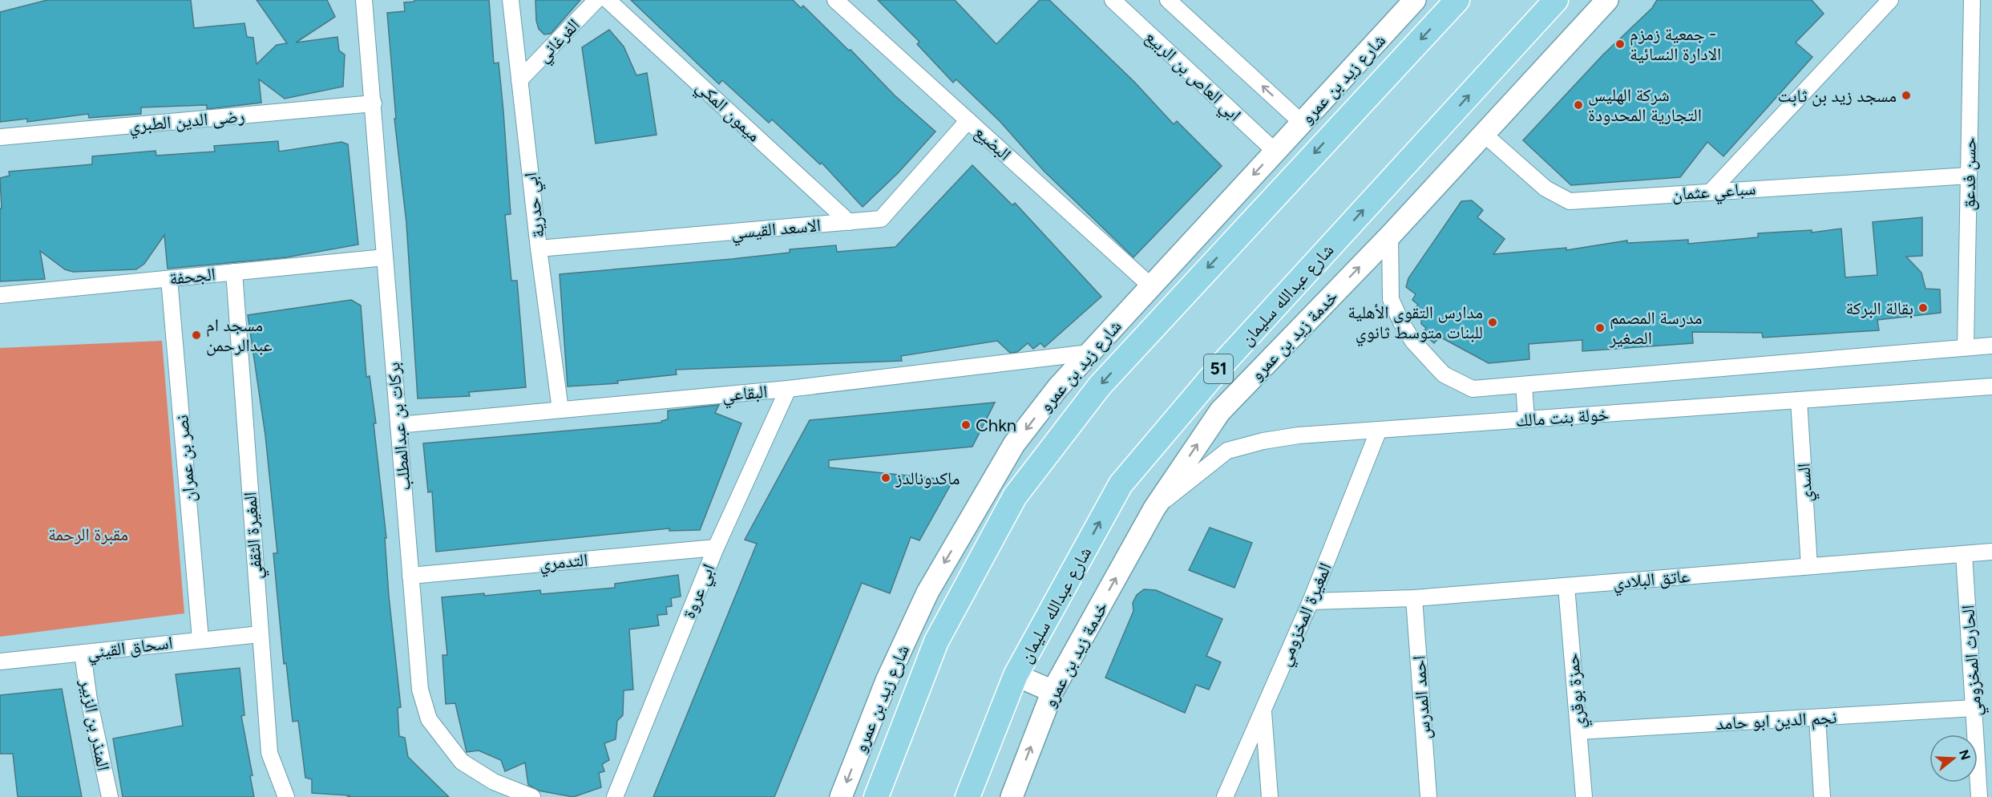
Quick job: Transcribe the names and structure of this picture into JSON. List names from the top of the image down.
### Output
{
  "streets": {
    "main road": [
      "شارع زيد بن عمرو",
      "شارع عبدالله سليمان",
      "خدمة زيد بن عمرو",
      "51"
    ],
    "street": [
      "الفرغاني",
      "ابي العاص بن الربيع",
      "ميمون المكي",
      "رضى الدين الطبري",
      "البضيع",
      "حسن فدعق",
      "سباعي عثمان",
      "ابي حدرية",
      "الاسعد القيسي",
      "الجحفة",
      "البقاعي",
      "خولة بنت مالك",
      "بركات بن عبدالمطلب",
      "نصر بن عمران",
      "السدي",
      "المغيرة الثقفي",
      "التدمري",
      "عاتق البلادي",
      "ابي عروة",
      "المغيرة المخزومي",
      "اسحاق القيني",
      "الحارث المخزومي",
      "حمزة بوقري",
      "احمد المدرس",
      "نجم الدين ابو حامد",
      "المنذر بن الزبير"
    ]
  },
  "crossings": [
    ["الفرغاني", "ابي حدرية"],
    ["ابي العاص بن الربيع", "شارع زيد بن عمرو"],
    ["شارع زيد بن عمرو", "البضيع"],
    ["شارع زيد بن عمرو", "البقاعي"],
    ["ميمون المكي", "الاسعد القيسي"],
    ["رضى الدين الطبري", "بركات بن عبدالمطلب"],
    ["البضيع", "الاسعد القيسي"],
    ["حسن فدعق", "سباعي عثمان"],
    ["حسن فدعق", "خولة بنت مالك"],
    ["سباعي عثمان", "خدمة زيد بن عمرو"],
    ["ابي حدرية", "الاسعد القيسي"],
    ["ابي حدرية", "البقاعي"],
    ["الجحفة", "بركات بن عبدالمطلب"],
    ["الجحفة", "نصر بن عمران"],
    ["الجحفة", "المغيرة الثقفي"],
    ["خدمة زيد بن عمرو", "خولة بنت مالك"],
    ["البقاعي", "بركات بن عبدالمطلب"],
    ["البقاعي", "ابي عروة"],
    ["خولة بنت مالك", "السدي"],
    ["خولة بنت مالك", "المغيرة المخزومي"],
    ["بركات بن عبدالمطلب", "التدمري"],
    ["نصر بن عمران", "اسحاق القيني"],
    ["السدي", "عاتق البلادي"],
    ["المغيرة الثقفي", "اسحاق القيني"],
    ["التدمري", "ابي عروة"],
    ["عاتق البلادي", "المغيرة المخزومي"],
    ["عاتق البلادي", "الحارث المخزومي"],
    ["عاتق البلادي", "حمزة بوقري"],
    ["عاتق البلادي", "احمد المدرس"],
    ["اسحاق القيني", "المنذر بن الزبير"],
    ["الحارث المخزومي", "نجم الدين ابو حامد"],
    ["حمزة بوقري", "نجم الدين ابو حامد"]
  ],
  "parks": ["مقبرة الرحمة"],
  "places": [
    "جمعية زمزم - الادارة النسائية",
    "مسجد زيد بن ثابت",
    "شركة الهليس التجارية المحدودة",
    "بقالة البركة",
    "مدارس التقوى الأهلية للبنات متوسط ثانوي",
    "مدرسة المصمم الصغير",
    "مسجد ام عبدالرحمن",
    "Chkn",
    "ماكدونالدز"
  ],
  "north": "right"
}
